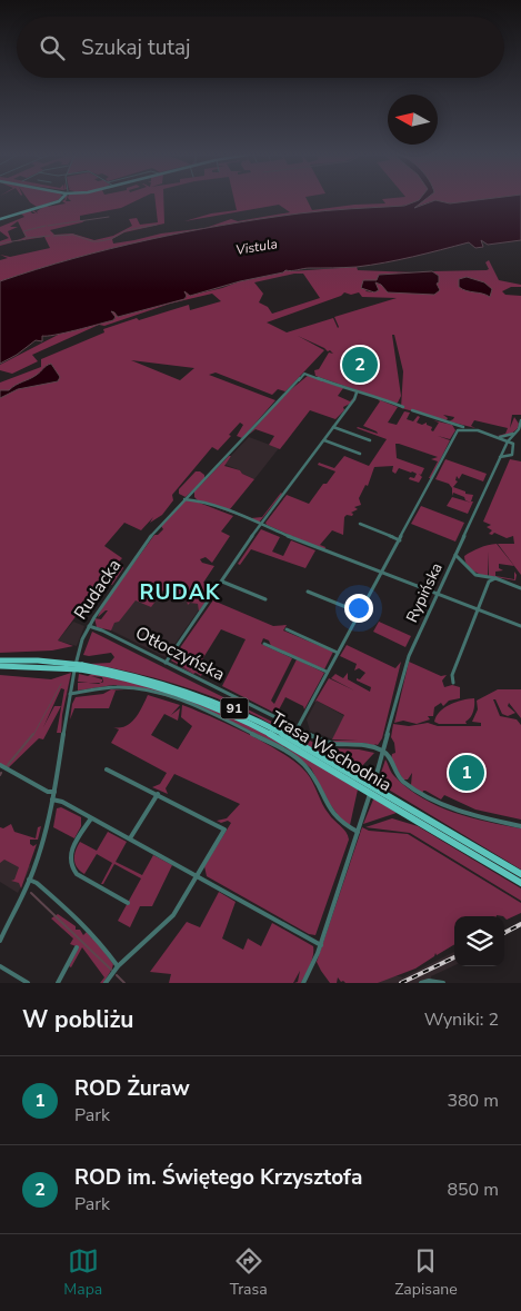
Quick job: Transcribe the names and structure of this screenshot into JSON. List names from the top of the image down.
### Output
{
  "streets": {
    "main road": ["91", "Trasa Wschodnia"],
    "street": ["Rudacka", "Rypińska", "Otłoczyńska"]
  },
  "crossings": [
    ["Rudacka", "Otłoczyńska"],
    ["Rypińska", "Otłoczyńska"],
    ["Rypińska", "Trasa Wschodnia"],
    ["91", "Trasa Wschodnia"]
  ],
  "districts": ["RUDAK"],
  "water": ["Vistula"],
  "north": "left",
  "page": {
    "search": "Szukaj tutaj",
    "pins": ["2", "1"],
    "heading": ["W pobliżu", "Wyniki: 2"],
    "list": [
      {
        "mark": "1",
        "name": "ROD Żuraw",
        "note": "Park",
        "value": "380 m"
      },
      {
        "mark": "2",
        "name": "ROD im. Świętego Krzysztofa",
        "note": "Park",
        "value": "850 m"
      }
    ],
    "nav": ["Mapa", "Trasa", "Zapisane"]
  }
}
